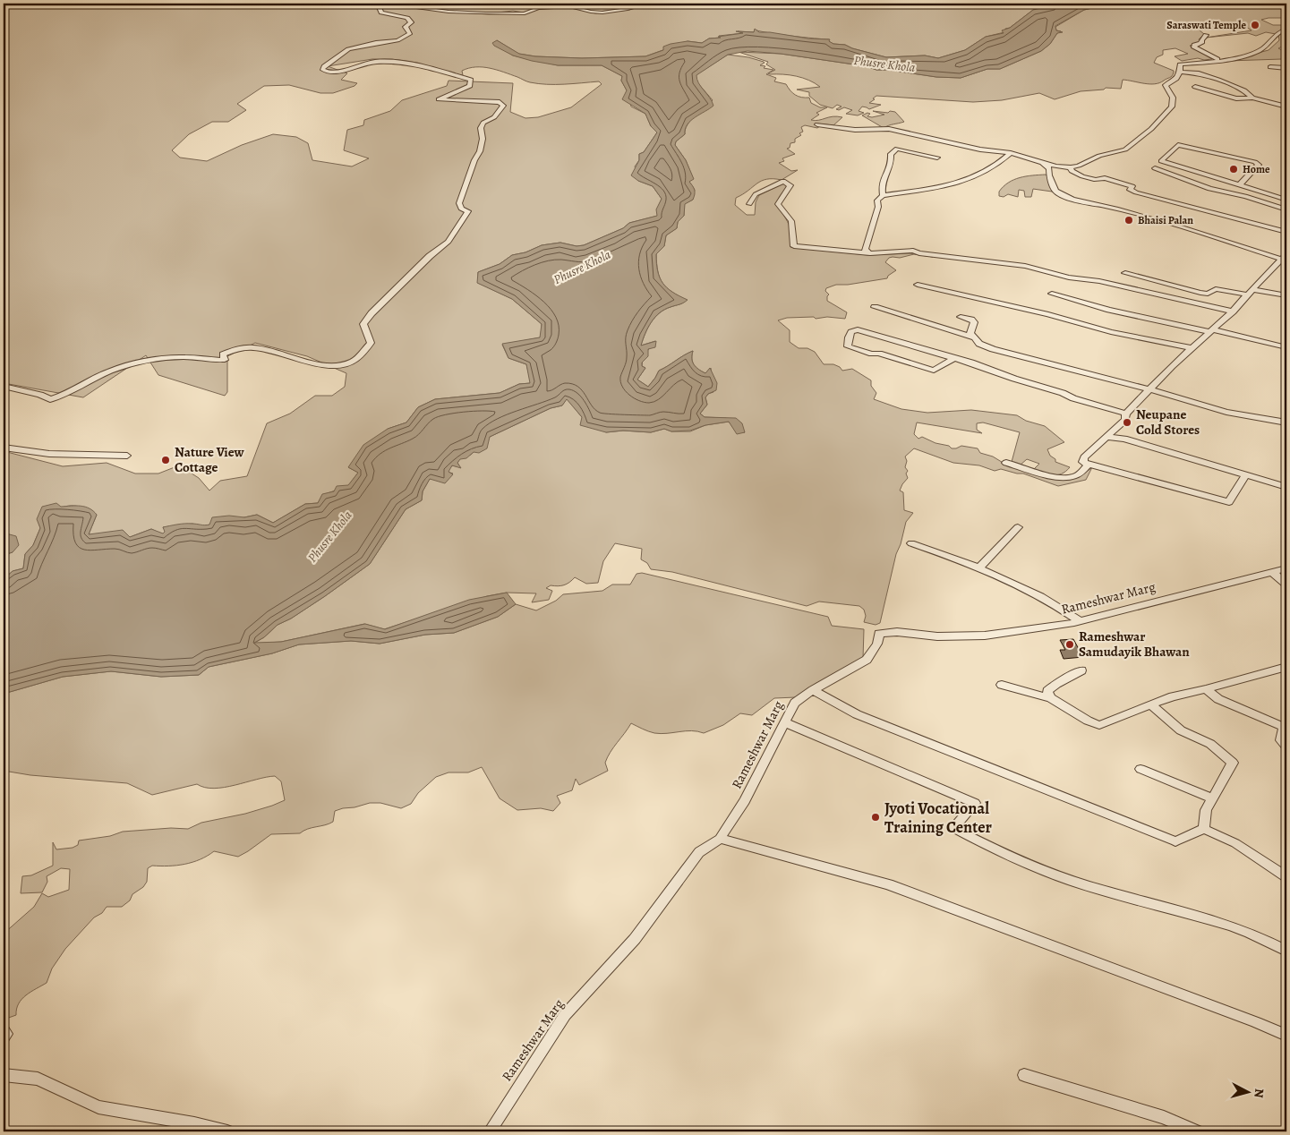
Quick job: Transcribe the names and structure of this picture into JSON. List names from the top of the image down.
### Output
{
  "streets": {
    "street": ["Rameshwar Marg"]
  },
  "water": ["Phusre Khola"],
  "places": [
    "Saraswati Temple",
    "Home",
    "Bhaisi Palan",
    "Neupane Cold Stores",
    "Nature View Cottage",
    "Rameshwar Samudayik Bhawan",
    "Jyoti Vocational Training Center"
  ],
  "north": "right"
}
